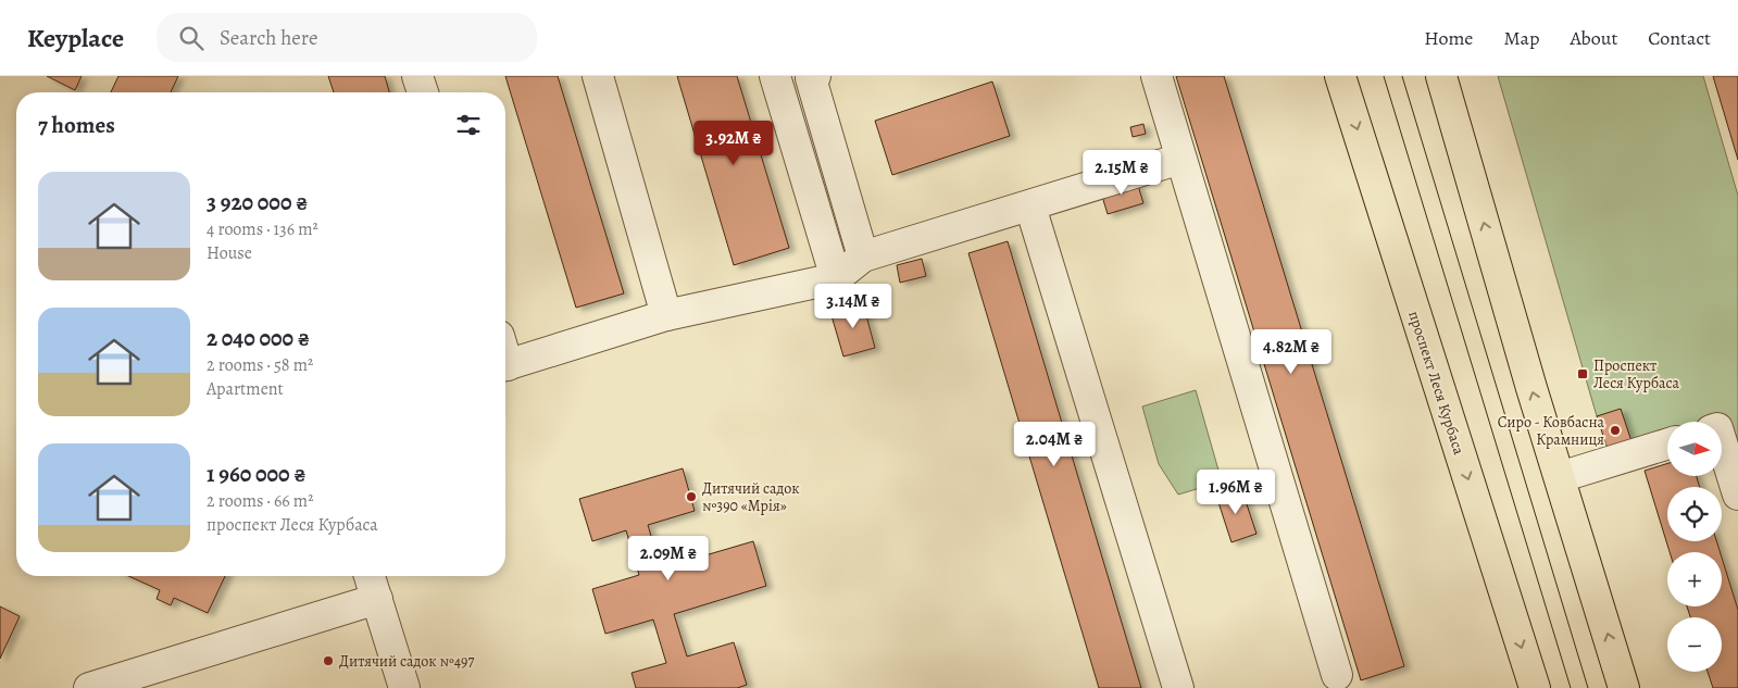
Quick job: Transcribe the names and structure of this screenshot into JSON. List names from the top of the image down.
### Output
{
  "streets": {
    "main road": ["проспект Леся Курбаса"]
  },
  "places": {
    "transit": ["Проспект Леся Курбаса"],
    "other": ["Сиро - Ковбасна Крамниця", "Дитячий садок №390 «Мрія»", "Дитячий садок №497"]
  },
  "north": "right",
  "page": {
    "header": "Keyplace",
    "search": "Search here",
    "nav": [
      "Home",
      "Map",
      "About",
      "Contact"
    ],
    "heading": "7 homes",
    "price": [
      "3.92M ₴",
      "2.15M ₴",
      "3.14M ₴",
      "4.82M ₴",
      "2.04M ₴",
      "1.96M ₴",
      "2.09M ₴"
    ],
    "list": [
      {
        "name": "3 920 000 ₴",
        "note": "4 rooms · 136 m² · House"
      },
      {
        "name": "2 040 000 ₴",
        "note": "2 rooms · 58 m² · Apartment"
      },
      {
        "name": "1 960 000 ₴",
        "note": "2 rooms · 66 m² · проспект Леся Курбаса"
      }
    ],
    "map_buttons": ["+", "−"]
  }
}
